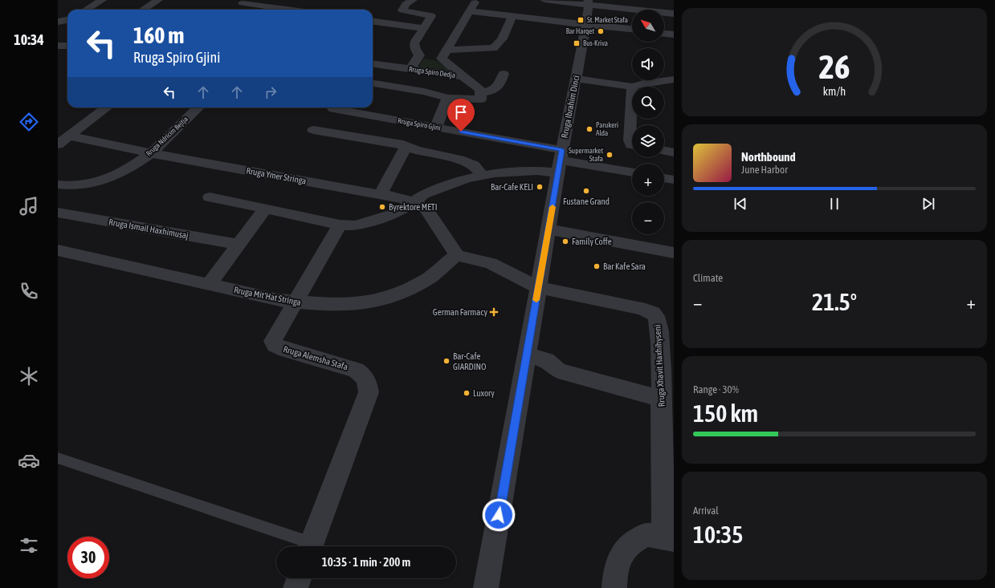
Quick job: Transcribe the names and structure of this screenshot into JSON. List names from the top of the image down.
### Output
{
  "streets": {
    "street": [
      "Rruga Spiro Dedja",
      "Rruga Ibrahim Dinci",
      "Rruga Spiro Gjini",
      "Rruga Ndricim Bejtja",
      "Rruga Ymer Stringa",
      "Rruga Ismail Haxhimusaj",
      "Rruga Mit'Hat Stringa",
      "Rruga Alemsha Stafa",
      "Rruga Xhavit Haxhihyseni"
    ]
  },
  "crossings": [
    ["Rruga Ibrahim Dinci", "Rruga Spiro Gjini"],
    ["Rruga Ibrahim Dinci", "Rruga Xhavit Haxhihyseni"],
    ["Rruga Ndricim Bejtja", "Rruga Ymer Stringa"],
    ["Rruga Ymer Stringa", "Rruga Mit'Hat Stringa"],
    ["Rruga Mit'Hat Stringa", "Rruga Alemsha Stafa"]
  ],
  "places": {
    "transit": ["St. Market Stafa", "Bus-Kriva"],
    "other": [
      "Bar Harqet",
      "Parukeri Alda",
      "Supermarket Stafa",
      "Bar-Cafe KELI",
      "Fustane Grand",
      "Byrektore METI",
      "Family Coffe",
      "Bar Kafe Sara",
      "Bar-Cafe GIARDINO",
      "Luxory"
    ],
    "health": ["German Farmacy"]
  },
  "north": "top left",
  "page": {
    "tabs": "10:34",
    "map_buttons": ["+", "−"],
    "turn": ["160 m", "Rruga Spiro Gjini"],
    "song": ["Northbound", "June Harbor"],
    "tile": [
      "Climate",
      ["Range · 30%", "150 km"],
      ["Arrival", "10:35"]
    ],
    "heat": ["−", "21.5°", "+"],
    "limit": "30",
    "trip": "10:35 · 1 min · 200 m",
    "gauge": ["26", "km/h"]
  }
}
